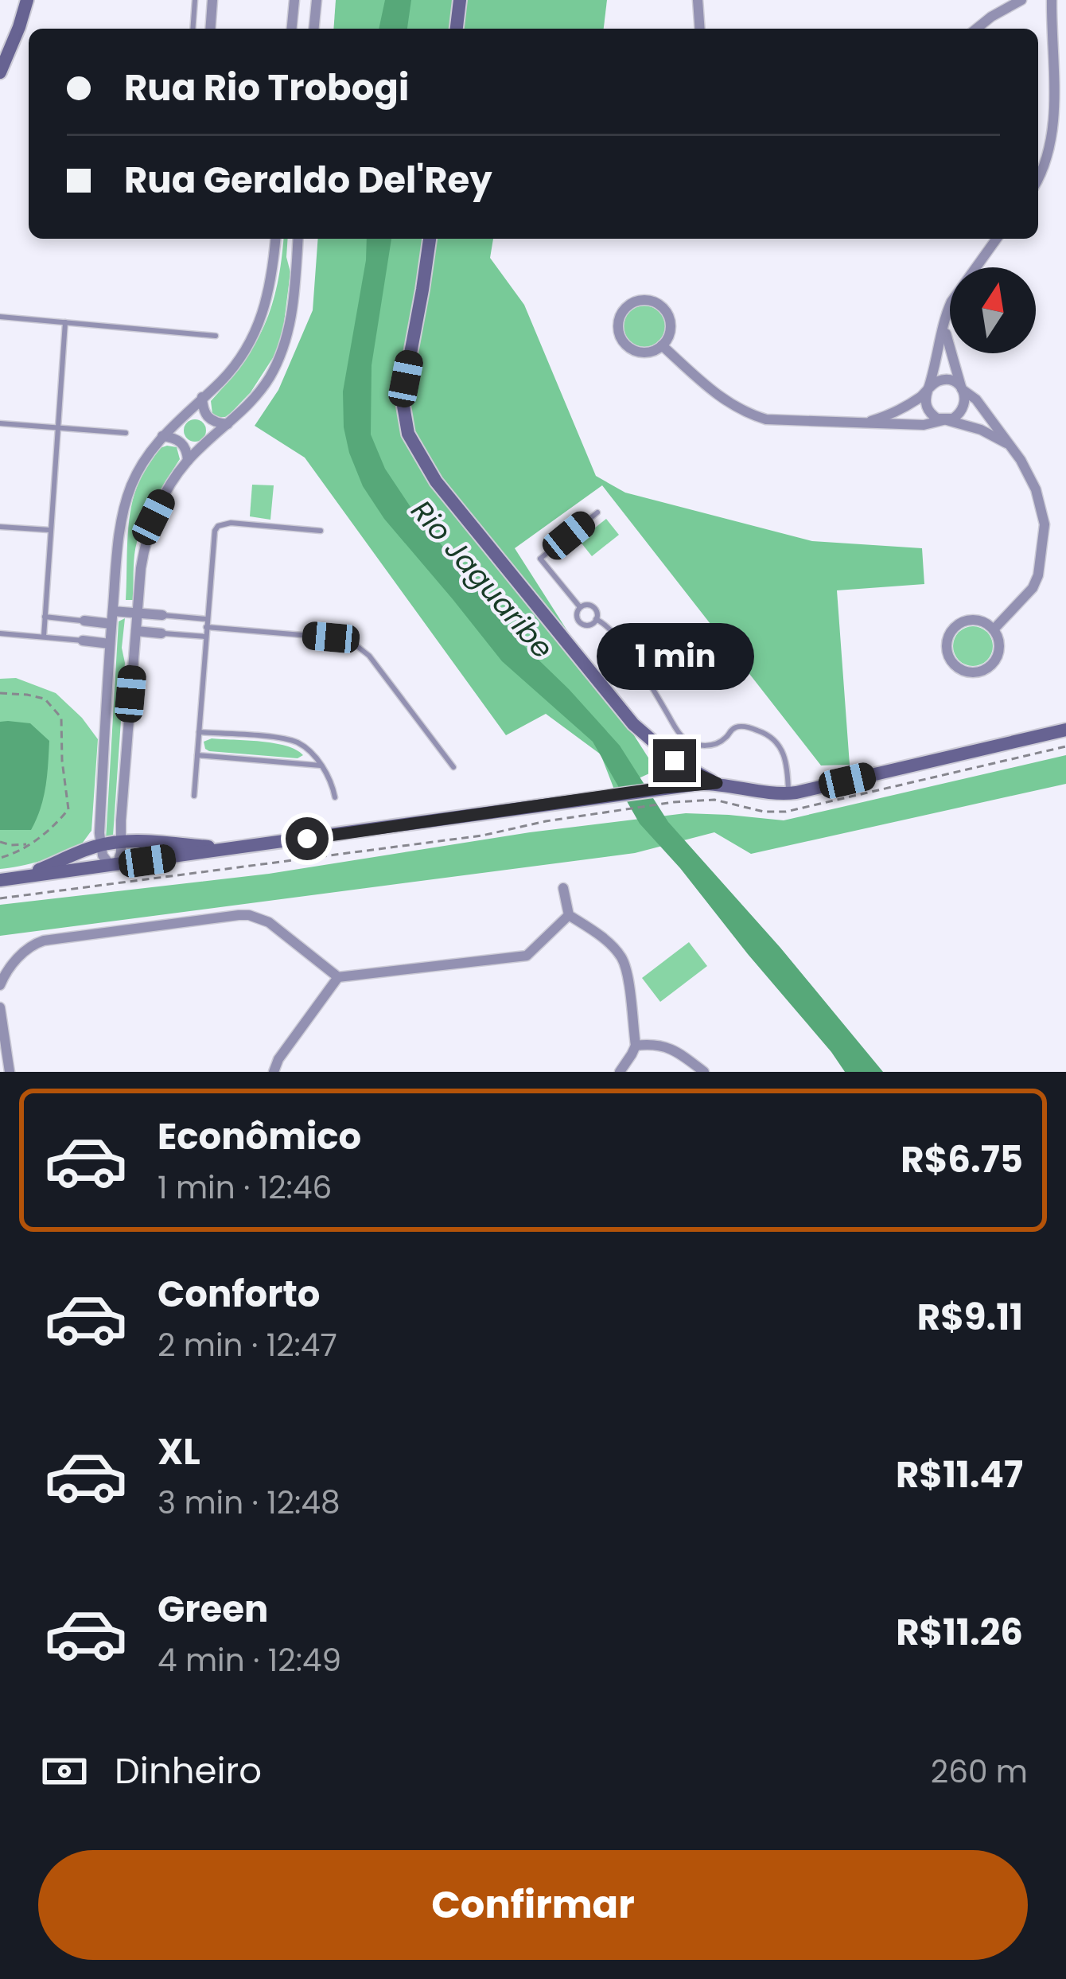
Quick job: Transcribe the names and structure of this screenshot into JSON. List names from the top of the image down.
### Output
{
  "water": ["Rio Jaguaribe"],
  "north": "top",
  "page": {
    "banner": ["Rua Rio Trobogi", "Rua Geraldo Del'Rey"],
    "bubble": "1 min",
    "list": [
      {
        "name": "Econômico",
        "note": "1 min · 12:46",
        "value": "R$6.75"
      },
      {
        "name": "Conforto",
        "note": "2 min · 12:47",
        "value": "R$9.11"
      },
      {
        "name": "XL",
        "note": "3 min · 12:48",
        "value": "R$11.47"
      },
      {
        "name": "Green",
        "note": "4 min · 12:49",
        "value": "R$11.26"
      }
    ],
    "pay": ["Dinheiro", "260 m"],
    "buttons": "Confirmar"
  }
}
